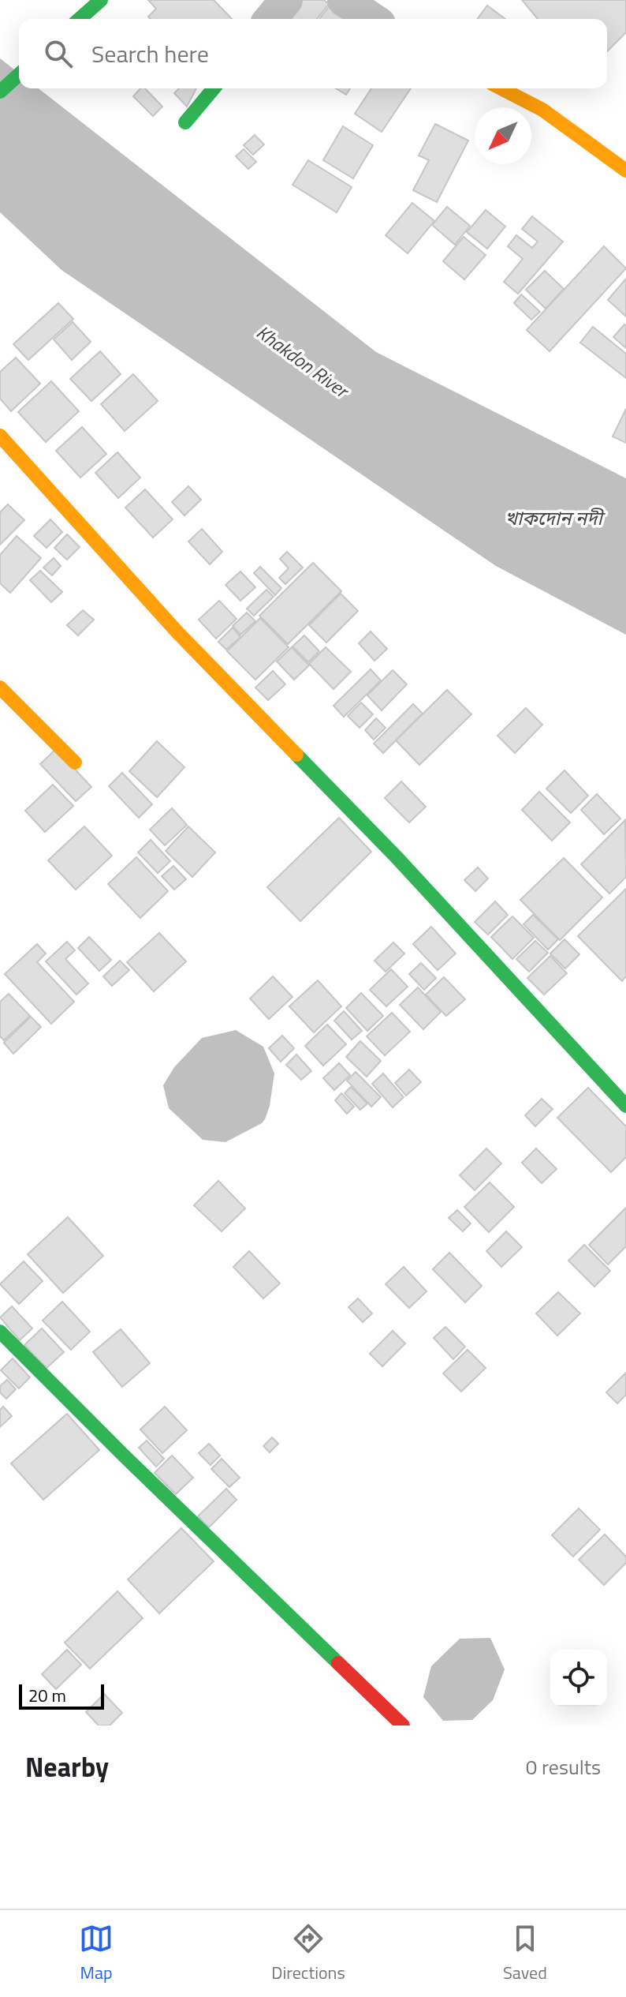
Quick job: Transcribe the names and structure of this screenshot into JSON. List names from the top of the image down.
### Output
{
  "water": ["Khakdon River", "খাকদোন নদী"],
  "scale_bar": "20 m",
  "north": "bottom left",
  "page": {
    "search": "Search here",
    "scale": "20 m",
    "heading": ["Nearby", "0 results"],
    "nav": ["Map", "Directions", "Saved"]
  }
}
